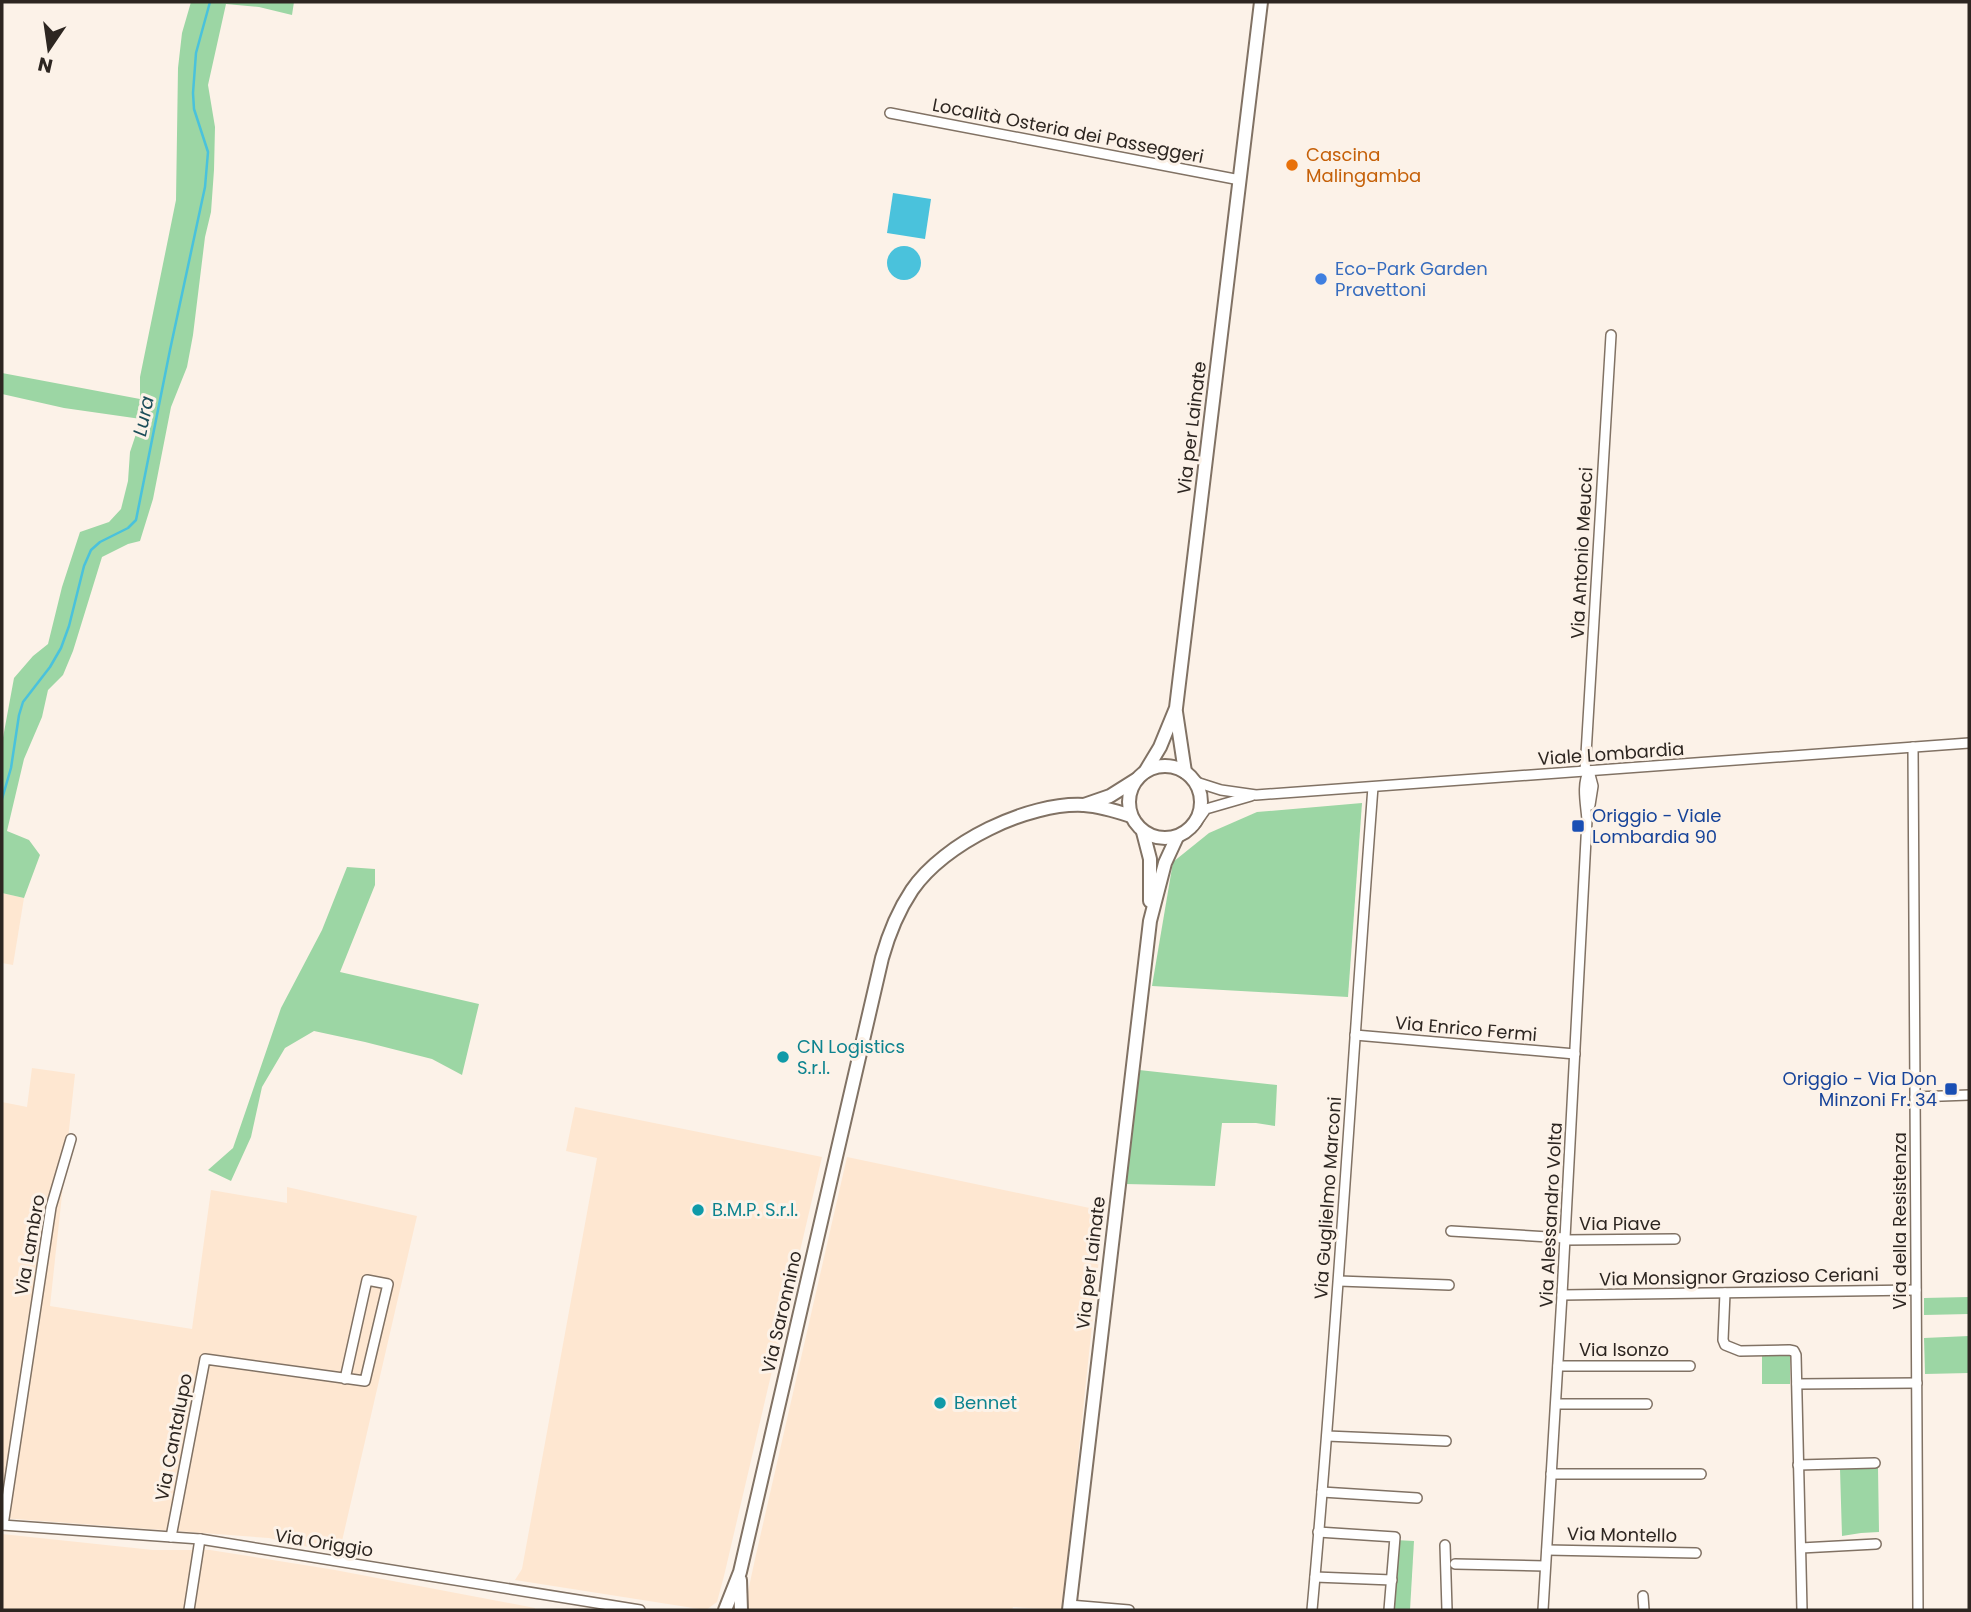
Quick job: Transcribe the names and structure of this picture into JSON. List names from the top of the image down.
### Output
{
  "streets": {
    "main road": ["Via per Lainate", "Via Saronnino"],
    "street": [
      "Località Osteria dei Passeggeri",
      "Via Antonio Meucci",
      "Viale Lombardia",
      "Via Enrico Fermi",
      "Via Guglielmo Marconi",
      "Via Alessandro Volta",
      "Via della Resistenza",
      "Via Piave",
      "Via Lambro",
      "Via Monsignor Grazioso Ceriani",
      "Via Isonzo",
      "Via Cantalupo",
      "Via Montello",
      "Via Origgio"
    ]
  },
  "crossings": [
    ["Località Osteria dei Passeggeri", "Via per Lainate"],
    ["Via per Lainate", "Viale Lombardia"],
    ["Via per Lainate", "Via Saronnino"],
    ["Via Antonio Meucci", "Viale Lombardia"],
    ["Via Antonio Meucci", "Via Alessandro Volta"],
    ["Viale Lombardia", "Via Guglielmo Marconi"],
    ["Viale Lombardia", "Via Alessandro Volta"],
    ["Viale Lombardia", "Via della Resistenza"],
    ["Viale Lombardia", "Via Saronnino"],
    ["Via Enrico Fermi", "Via Guglielmo Marconi"],
    ["Via Enrico Fermi", "Via Alessandro Volta"],
    ["Via Alessandro Volta", "Via Piave"],
    ["Via Alessandro Volta", "Via Monsignor Grazioso Ceriani"],
    ["Via Alessandro Volta", "Via Isonzo"],
    ["Via Alessandro Volta", "Via Montello"],
    ["Via della Resistenza", "Via Monsignor Grazioso Ceriani"],
    ["Via Lambro", "Via Origgio"],
    ["Via Cantalupo", "Via Origgio"]
  ],
  "water": ["Lura"],
  "places": {
    "other": [
      "Cascina Malingamba",
      "Eco-Park Garden Pravettoni",
      "CN Logistics S.r.l.",
      "B.M.P. S.r.l.",
      "Bennet"
    ],
    "transit": ["Origgio - Viale Lombardia 90", "Origgio - Via Don Minzoni Fr. 34"]
  },
  "north": "bottom"
}
